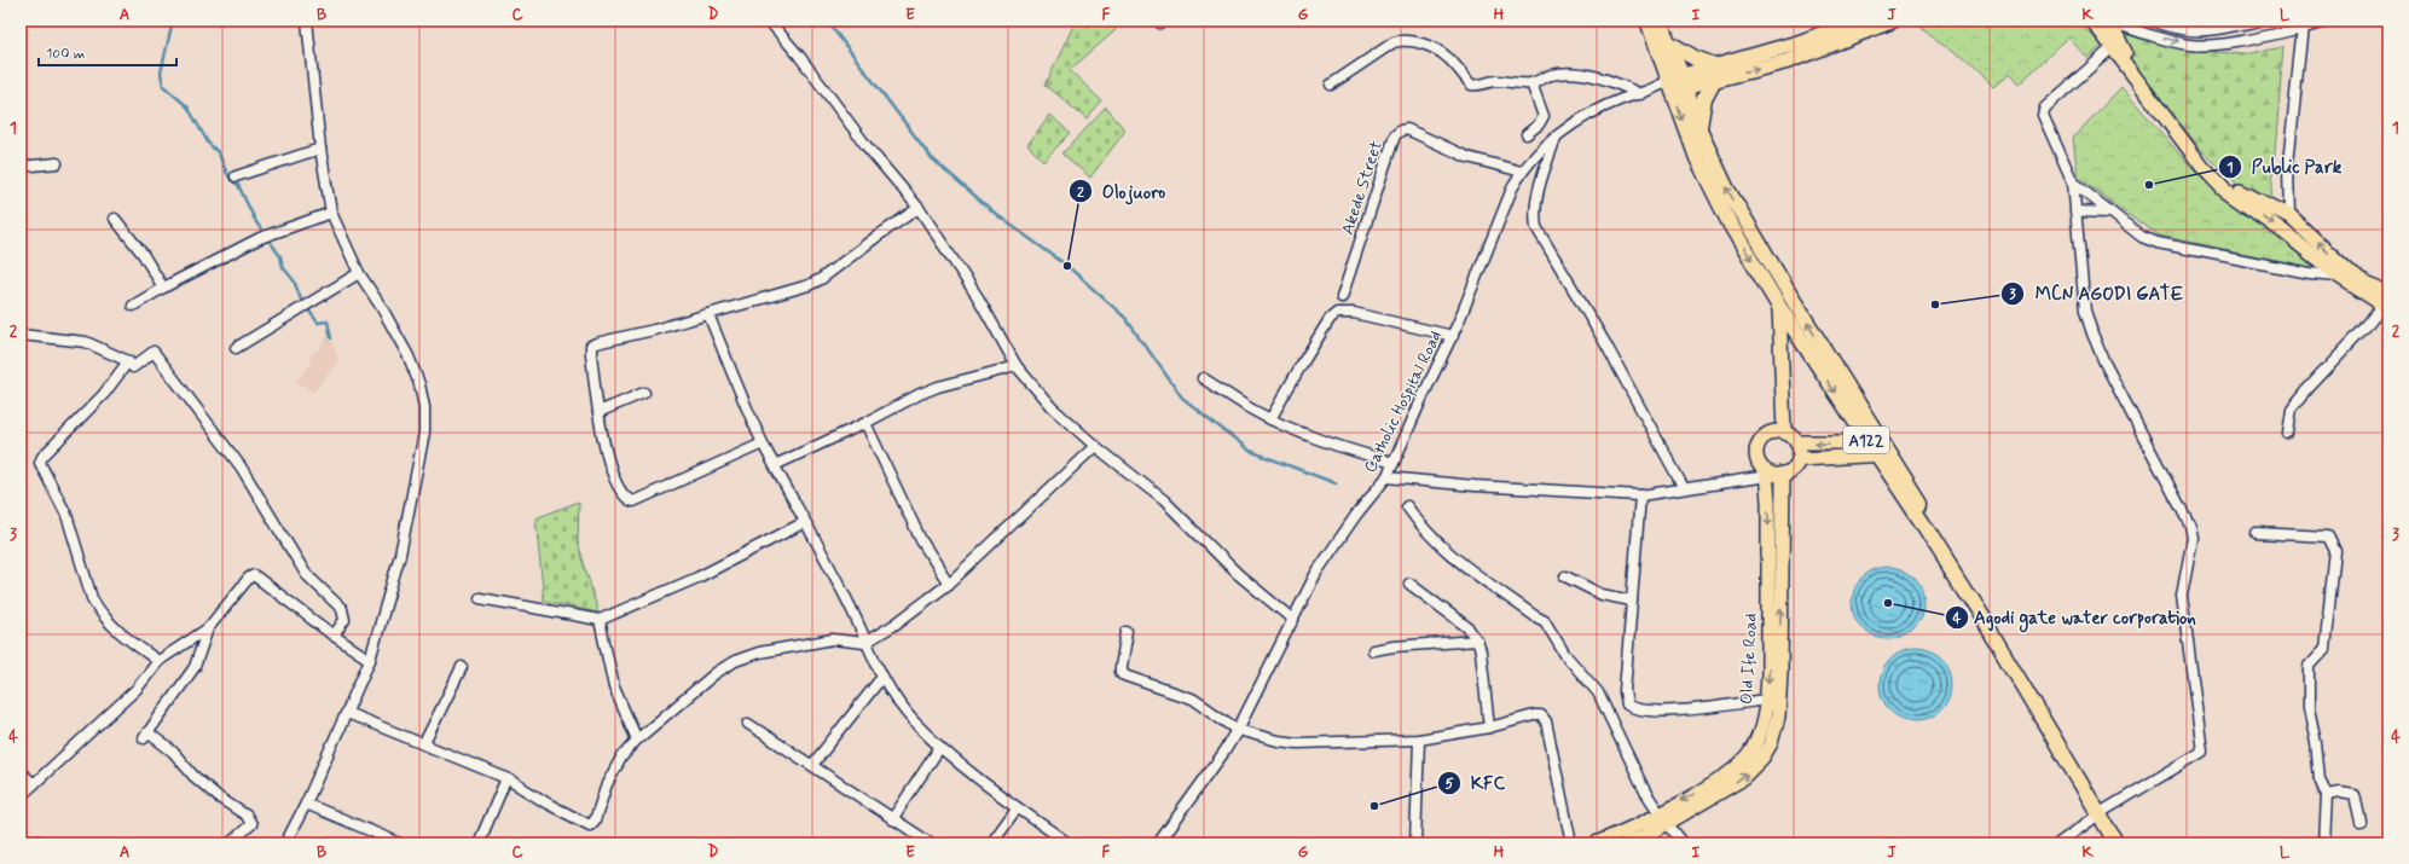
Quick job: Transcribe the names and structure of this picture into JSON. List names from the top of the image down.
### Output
{
  "streets": {
    "highway": ["A122"],
    "main road": ["Old Ife Road"],
    "street": ["Akede Street", "Catholic Hospital Road"]
  },
  "crossings": [
    ["Akede Street", "Catholic Hospital Road"],
    ["Catholic Hospital Road", "A122"]
  ],
  "places": [
    "Public Park",
    "Olojuoro",
    "MCN AGODI GATE",
    "Agodi gate water corporation",
    "KFC"
  ],
  "scale_bar": "100 m",
  "grid": {
    "columns": [
      "A",
      "B",
      "C",
      "D",
      "E",
      "F",
      "G",
      "H",
      "I",
      "J",
      "K",
      "L"
    ],
    "rows": [
      "1",
      "2",
      "3",
      "4"
    ]
  }
}
